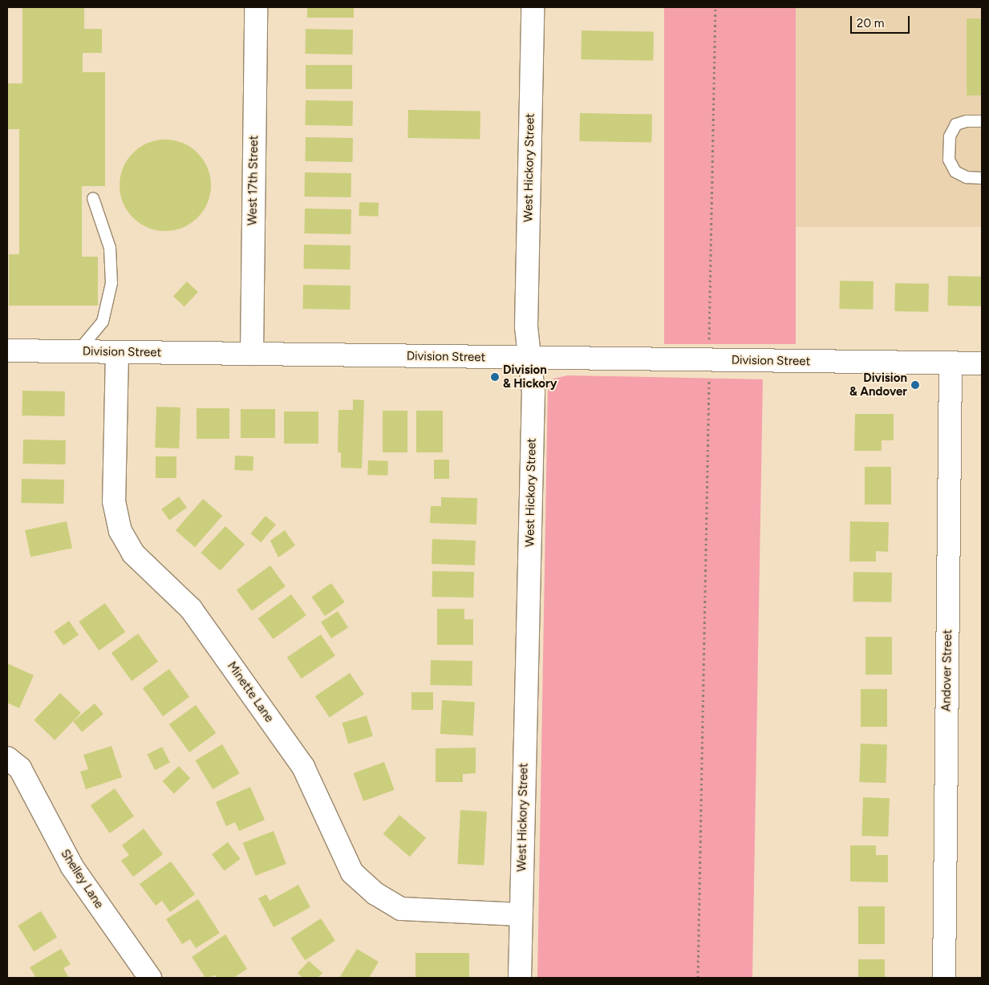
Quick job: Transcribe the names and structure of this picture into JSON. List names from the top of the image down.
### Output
{
  "streets": {
    "street": [
      "West Hickory Street",
      "West 17th Street",
      "Division Street",
      "Andover Street",
      "Minette Lane",
      "Shelley Lane"
    ]
  },
  "crossings": [
    ["West Hickory Street", "Division Street"],
    ["West Hickory Street", "Minette Lane"],
    ["West 17th Street", "Division Street"],
    ["Division Street", "Andover Street"],
    ["Division Street", "Minette Lane"]
  ],
  "places": ["Division & Hickory", "Division & Andover"],
  "scale_bar": "20 m"
}
